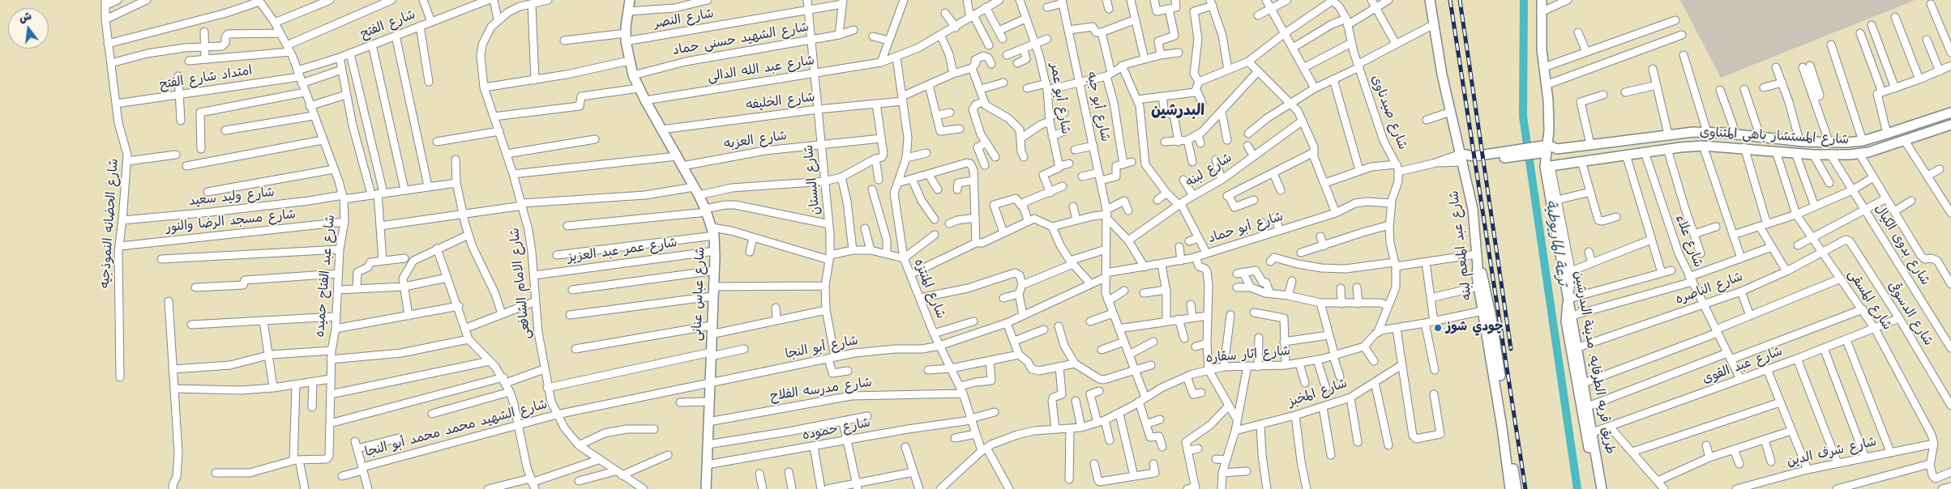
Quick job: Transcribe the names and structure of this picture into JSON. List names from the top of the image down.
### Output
{
  "streets": {
    "street": [
      "شارع النصر",
      "شارع الفتح",
      "شارع الشهيد حسنى حماد",
      "شارع عبد الله الدالى",
      "امتداد شارع الفتح",
      "شارع أبو عمر",
      "شارع الخليفه",
      "شارع أبو جبه",
      "شارع صيدناوى",
      "شارع المستشار باهى المتناوى",
      "شارع العزبه",
      "شارع لبنه",
      "شارع البستان",
      "شارع وليد سعيد",
      "شارع مسجد الرضا والنور",
      "شارع الحضانه النموذجيه",
      "شارع أبو حماد",
      "شارع علاء",
      "شارع عبد المنعم لبنه",
      "شارع بدوى الكيال",
      "شارع عمر عبد العزيز",
      "شارع عبد الفتاح حميده",
      "شارع الامام الشافعى",
      "شارع المنتزه",
      "شارع الناصره",
      "شارع عباس عنانى",
      "شارع المسقى",
      "شارع الدسوقى",
      "شارع أبو النجا",
      "شارع اثار سقاره",
      "طريق قريه الطرفايه, مدينة البدرشين",
      "شارع عبد القوى",
      "شارع مدرسه الفلاح",
      "شارع المخبز",
      "شارع الشهيد محمد محمد أبو النجا",
      "شارع حموده",
      "شارع شرف الدين"
    ]
  },
  "crossings": [
    ["شارع النصر", "شارع البستان"],
    ["شارع النصر", "شارع عباس عنانى"],
    ["شارع الفتح", "امتداد شارع الفتح"],
    ["شارع الفتح", "شارع عبد الفتاح حميده"],
    ["شارع الشهيد حسنى حماد", "شارع البستان"],
    ["شارع الشهيد حسنى حماد", "شارع عباس عنانى"],
    ["شارع عبد الله الدالى", "شارع البستان"],
    ["شارع عبد الله الدالى", "شارع المنتزه"],
    ["شارع عبد الله الدالى", "شارع عباس عنانى"],
    ["امتداد شارع الفتح", "شارع الحضانه النموذجيه"],
    ["امتداد شارع الفتح", "شارع عبد الفتاح حميده"],
    ["شارع الخليفه", "شارع البستان"],
    ["شارع الخليفه", "شارع المنتزه"],
    ["شارع الخليفه", "شارع عباس عنانى"],
    ["شارع أبو جبه", "شارع أبو حماد"],
    ["شارع أبو جبه", "شارع اثار سقاره"],
    ["شارع صيدناوى", "شارع أبو حماد"],
    ["شارع صيدناوى", "شارع اثار سقاره"],
    ["شارع المستشار باهى المتناوى", "شارع علاء"],
    ["شارع المستشار باهى المتناوى", "شارع بدوى الكيال"],
    ["شارع المستشار باهى المتناوى", "شارع المسقى"],
    ["شارع المستشار باهى المتناوى", "طريق قريه الطرفايه, مدينة البدرشين"],
    ["شارع العزبه", "شارع البستان"],
    ["شارع العزبه", "شارع عباس عنانى"],
    ["شارع البستان", "شارع أبو النجا"],
    ["شارع وليد سعيد", "شارع الحضانه النموذجيه"],
    ["شارع وليد سعيد", "شارع عبد الفتاح حميده"],
    ["شارع مسجد الرضا والنور", "شارع الحضانه النموذجيه"],
    ["شارع مسجد الرضا والنور", "شارع عبد الفتاح حميده"],
    ["شارع أبو حماد", "شارع أبو النجا"],
    ["شارع علاء", "شارع الناصره"],
    ["شارع علاء", "شارع عبد القوى"],
    ["شارع عمر عبد العزيز", "شارع الامام الشافعى"],
    ["شارع عمر عبد العزيز", "شارع عباس عنانى"],
    ["شارع الامام الشافعى", "شارع أبو النجا"],
    ["شارع الامام الشافعى", "شارع الشهيد محمد محمد أبو النجا"],
    ["شارع المنتزه", "شارع أبو النجا"],
    ["شارع المنتزه", "شارع اثار سقاره"],
    ["شارع المنتزه", "شارع مدرسه الفلاح"],
    ["شارع المنتزه", "شارع حموده"],
    ["شارع الناصره", "شارع المسقى"],
    ["شارع الناصره", "شارع الدسوقى"],
    ["شارع الناصره", "طريق قريه الطرفايه, مدينة البدرشين"],
    ["شارع عباس عنانى", "شارع أبو النجا"],
    ["شارع عباس عنانى", "شارع مدرسه الفلاح"],
    ["شارع عباس عنانى", "شارع حموده"],
    ["شارع المسقى", "شارع عبد القوى"],
    ["شارع المسقى", "شارع شرف الدين"],
    ["شارع الدسوقى", "شارع عبد القوى"],
    ["شارع أبو النجا", "شارع الشهيد محمد محمد أبو النجا"],
    ["طريق قريه الطرفايه, مدينة البدرشين", "شارع عبد القوى"]
  ],
  "districts": ["البدرشين"],
  "water": ["ترعة الماريوطية"],
  "places": ["چودي شوز"],
  "north": "top"
}
